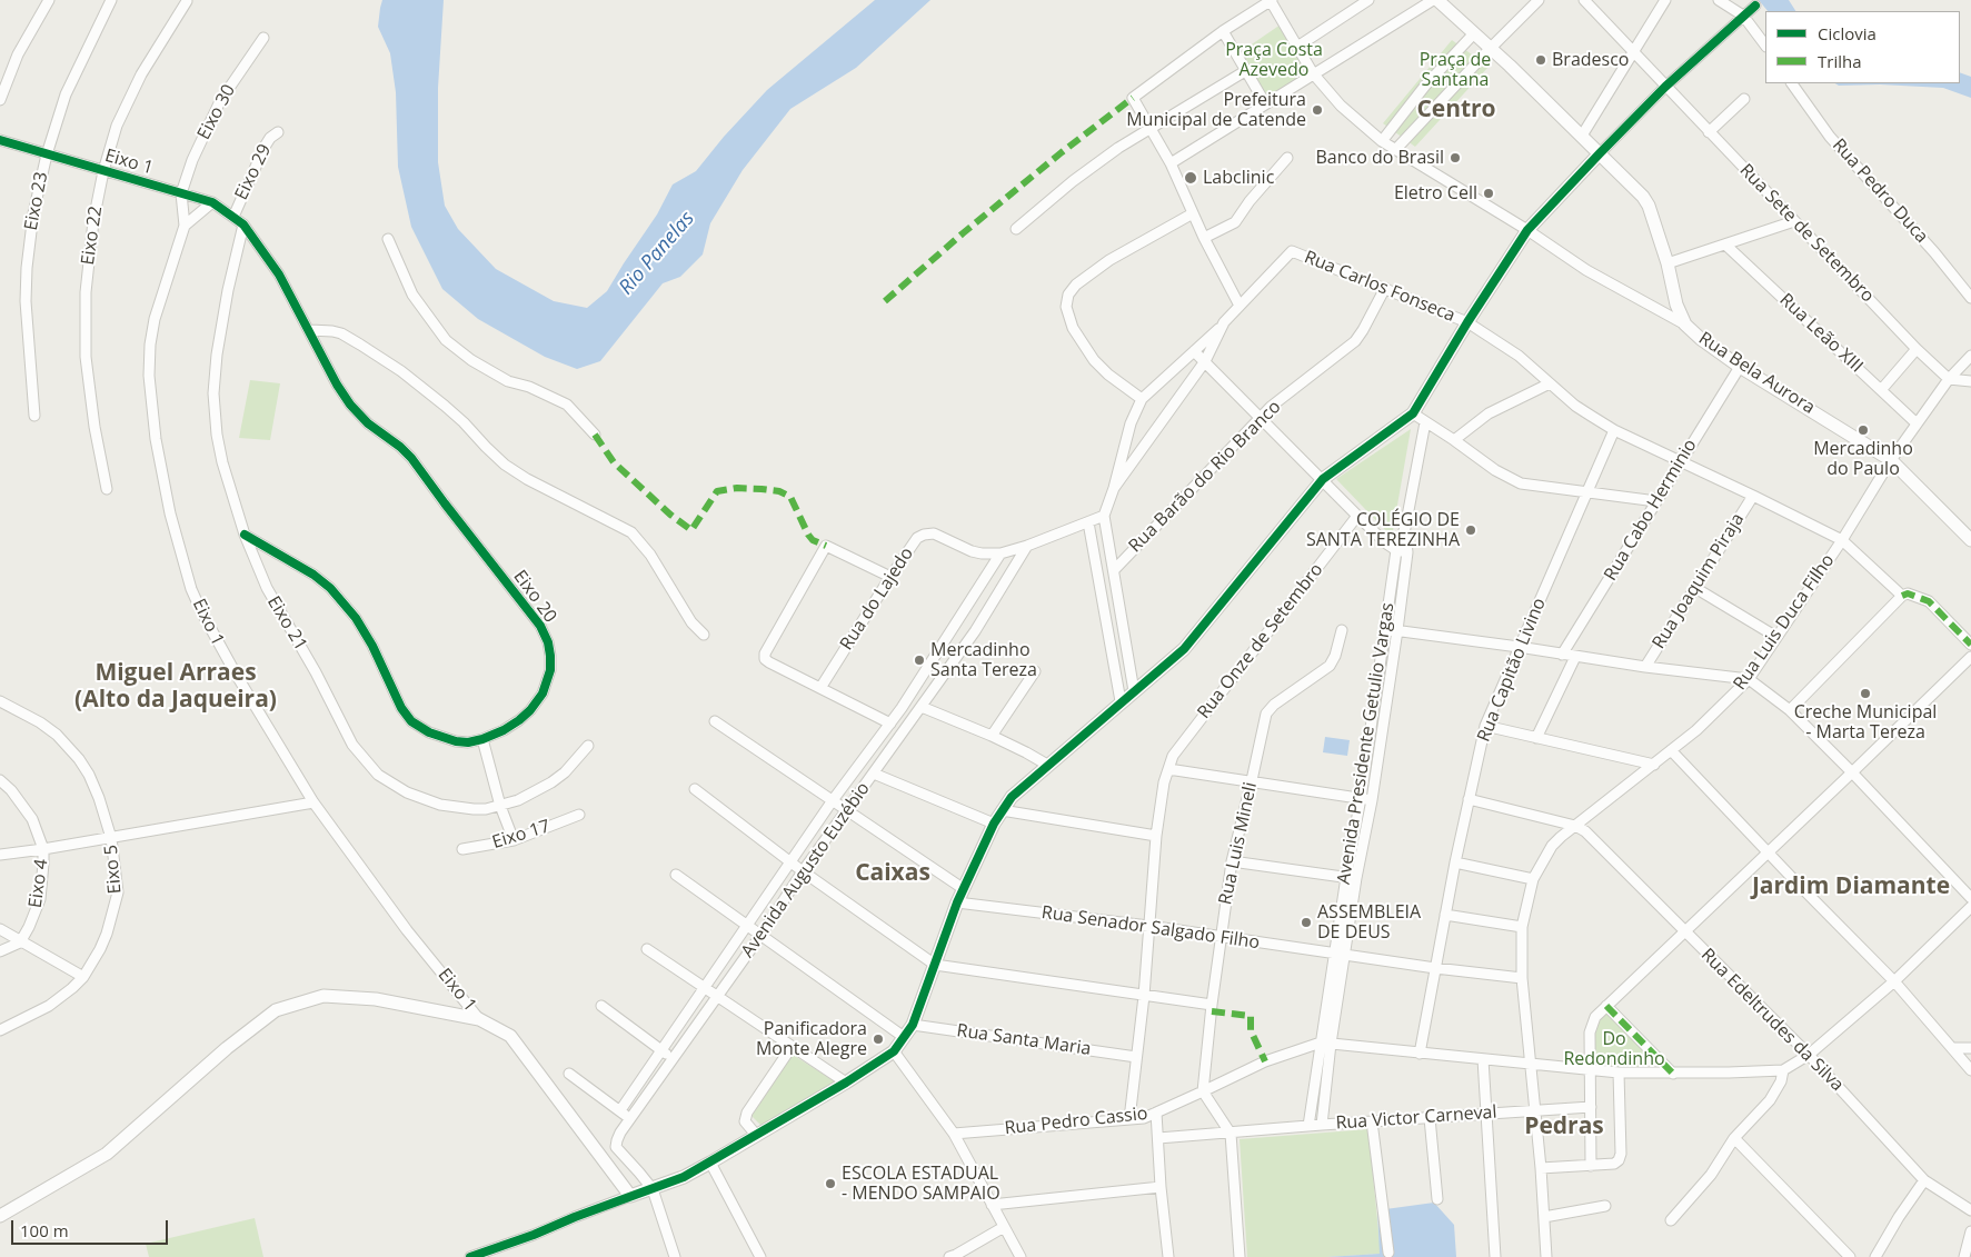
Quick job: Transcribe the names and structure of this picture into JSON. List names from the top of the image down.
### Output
{
  "streets": {
    "street": [
      "Eixo 30",
      "Eixo 1",
      "Eixo 29",
      "Rua Pedro Duca",
      "Eixo 23",
      "Rua Sete de Setembro",
      "Eixo 22",
      "Rua Carlos Fonseca",
      "Rua Leão XIII",
      "Rua Bela Aurora",
      "Rua Barão do Rio Branco",
      "Rua Cabo Herminio",
      "Rua Joaquim Piraja",
      "Eixo 20",
      "Rua do Lajedo",
      "Rua Luis Duca Filho",
      "Eixo 21",
      "Rua Onze de Setembro",
      "Rua Capitão Livino",
      "Avenida Presidente Getulio Vargas",
      "Eixo 17",
      "Rua Luis Mineli",
      "Eixo 5",
      "Avenida Augusto Euzébio",
      "Eixo 4",
      "Rua Senador Salgado Filho",
      "Rua Edeltrudes da Silva",
      "Rua Santa Maria",
      "Rua Victor Carneval",
      "Rua Pedro Cassio"
    ]
  },
  "crossings": [
    ["Eixo 30", "Eixo 1"],
    ["Eixo 1", "Eixo 29"],
    ["Eixo 1", "Eixo 23"],
    ["Eixo 1", "Eixo 22"],
    ["Eixo 1", "Eixo 20"],
    ["Eixo 1", "Eixo 21"],
    ["Rua Sete de Setembro", "Rua Luis Duca Filho"],
    ["Rua Carlos Fonseca", "Rua Barão do Rio Branco"],
    ["Rua Carlos Fonseca", "Rua Cabo Herminio"],
    ["Rua Carlos Fonseca", "Rua Joaquim Piraja"],
    ["Rua Carlos Fonseca", "Rua Luis Duca Filho"],
    ["Rua Carlos Fonseca", "Rua Capitão Livino"],
    ["Rua Leão XIII", "Rua Luis Duca Filho"],
    ["Rua Bela Aurora", "Rua Cabo Herminio"],
    ["Rua Bela Aurora", "Rua Luis Duca Filho"],
    ["Rua Barão do Rio Branco", "Rua do Lajedo"],
    ["Eixo 20", "Eixo 21"],
    ["Rua do Lajedo", "Avenida Augusto Euzébio"],
    ["Rua Luis Duca Filho", "Rua Senador Salgado Filho"],
    ["Rua Luis Duca Filho", "Rua Edeltrudes da Silva"],
    ["Rua Luis Duca Filho", "Rua Victor Carneval"],
    ["Rua Capitão Livino", "Rua Senador Salgado Filho"],
    ["Avenida Presidente Getulio Vargas", "Rua Senador Salgado Filho"],
    ["Avenida Presidente Getulio Vargas", "Rua Victor Carneval"],
    ["Avenida Presidente Getulio Vargas", "Rua Pedro Cassio"],
    ["Rua Luis Mineli", "Rua Senador Salgado Filho"],
    ["Rua Luis Mineli", "Rua Pedro Cassio"]
  ],
  "districts": [
    "Centro",
    "Miguel Arraes (Alto da Jaqueira)",
    "Caixas",
    "Jardim Diamante",
    "Pedras"
  ],
  "water": ["Rio Panelas"],
  "parks": ["Praça Costa Azevedo", "Praça de Santana", "Do Redondinho"],
  "places": [
    "Bradesco",
    "Prefeitura Municipal de Catende",
    "Banco do Brasil",
    "Labclinic",
    "Eletro Cell",
    "Mercadinho do Paulo",
    "COLÉGIO DE SANTA TEREZINHA",
    "Mercadinho Santa Tereza",
    "Creche Municipal - Marta Tereza",
    "ASSEMBLEIA DE DEUS",
    "Panificadora Monte Alegre",
    "ESCOLA ESTADUAL - MENDO SAMPAIO"
  ],
  "legend": ["Ciclovia", "Trilha"],
  "scale_bar": "100 m"
}
